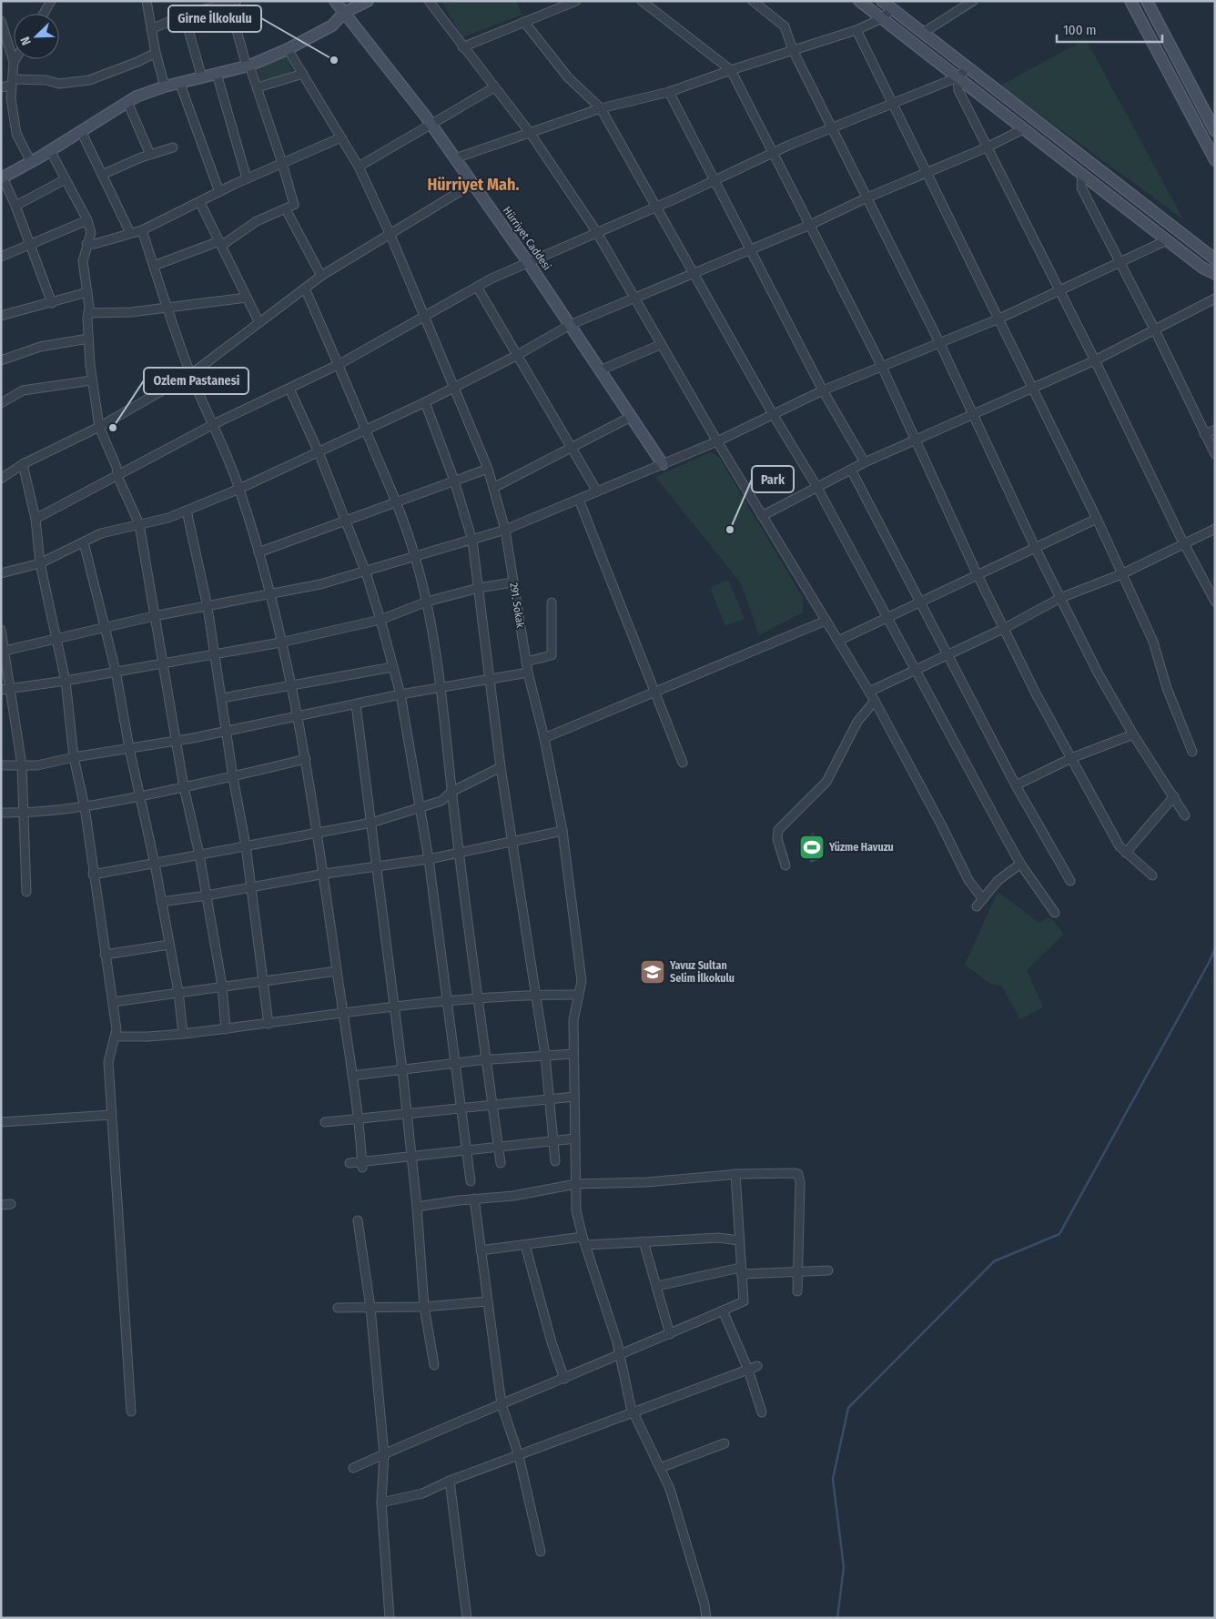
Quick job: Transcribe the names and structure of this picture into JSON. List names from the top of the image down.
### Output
{
  "streets": {
    "street": ["Hürriyet Caddesi", "291. Sokak"]
  },
  "districts": ["Hürriyet Mah."],
  "places": {
    "other": ["Girne İlkokulu", "Ozlem Pastanesi", "Park"],
    "sports": ["Yüzme Havuzu"],
    "school or university": ["Yavuz Sultan Selim İlkokulu"]
  },
  "scale_bar": "100 m",
  "north": "bottom left"
}
